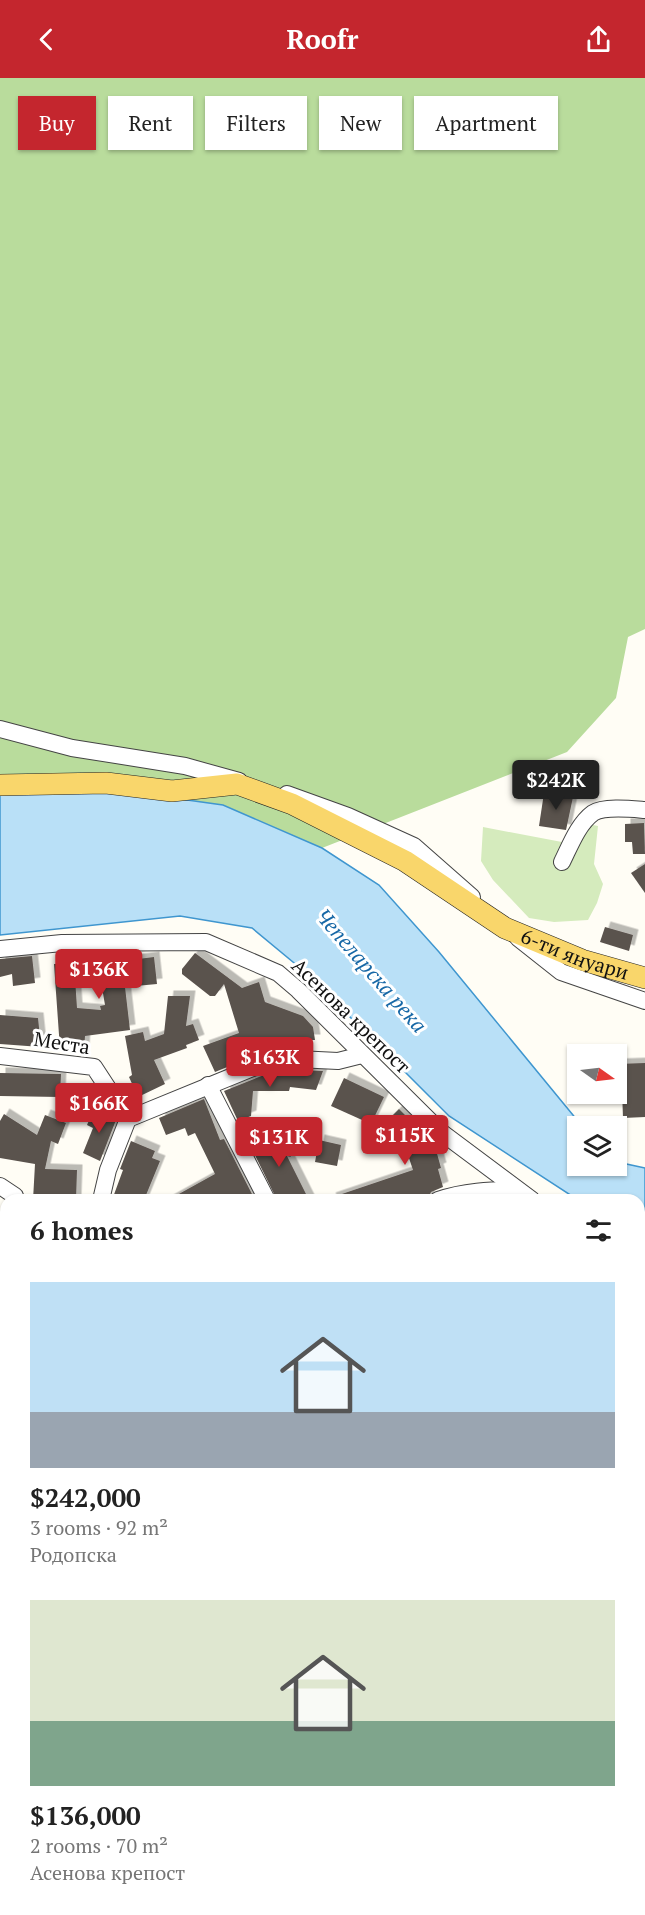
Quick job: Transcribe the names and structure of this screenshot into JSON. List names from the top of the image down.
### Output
{
  "streets": {
    "main road": ["6-ти януари"],
    "street": ["Асенова крепост", "Места"]
  },
  "water": ["Чепеларска река"],
  "north": "right",
  "page": {
    "header": "Roofr",
    "chip": [
      "Buy",
      "Rent",
      "Filters",
      "New",
      "Apartment"
    ],
    "price": [
      "$242K",
      "$136K",
      "$163K",
      "$166K",
      "$115K",
      "$131K"
    ],
    "heading": "6 homes",
    "list": [
      {
        "name": "$242,000",
        "note": "3 rooms · 92 m² · Родопска"
      },
      {
        "name": "$136,000",
        "note": "2 rooms · 70 m² · Асенова крепост"
      }
    ]
  }
}
